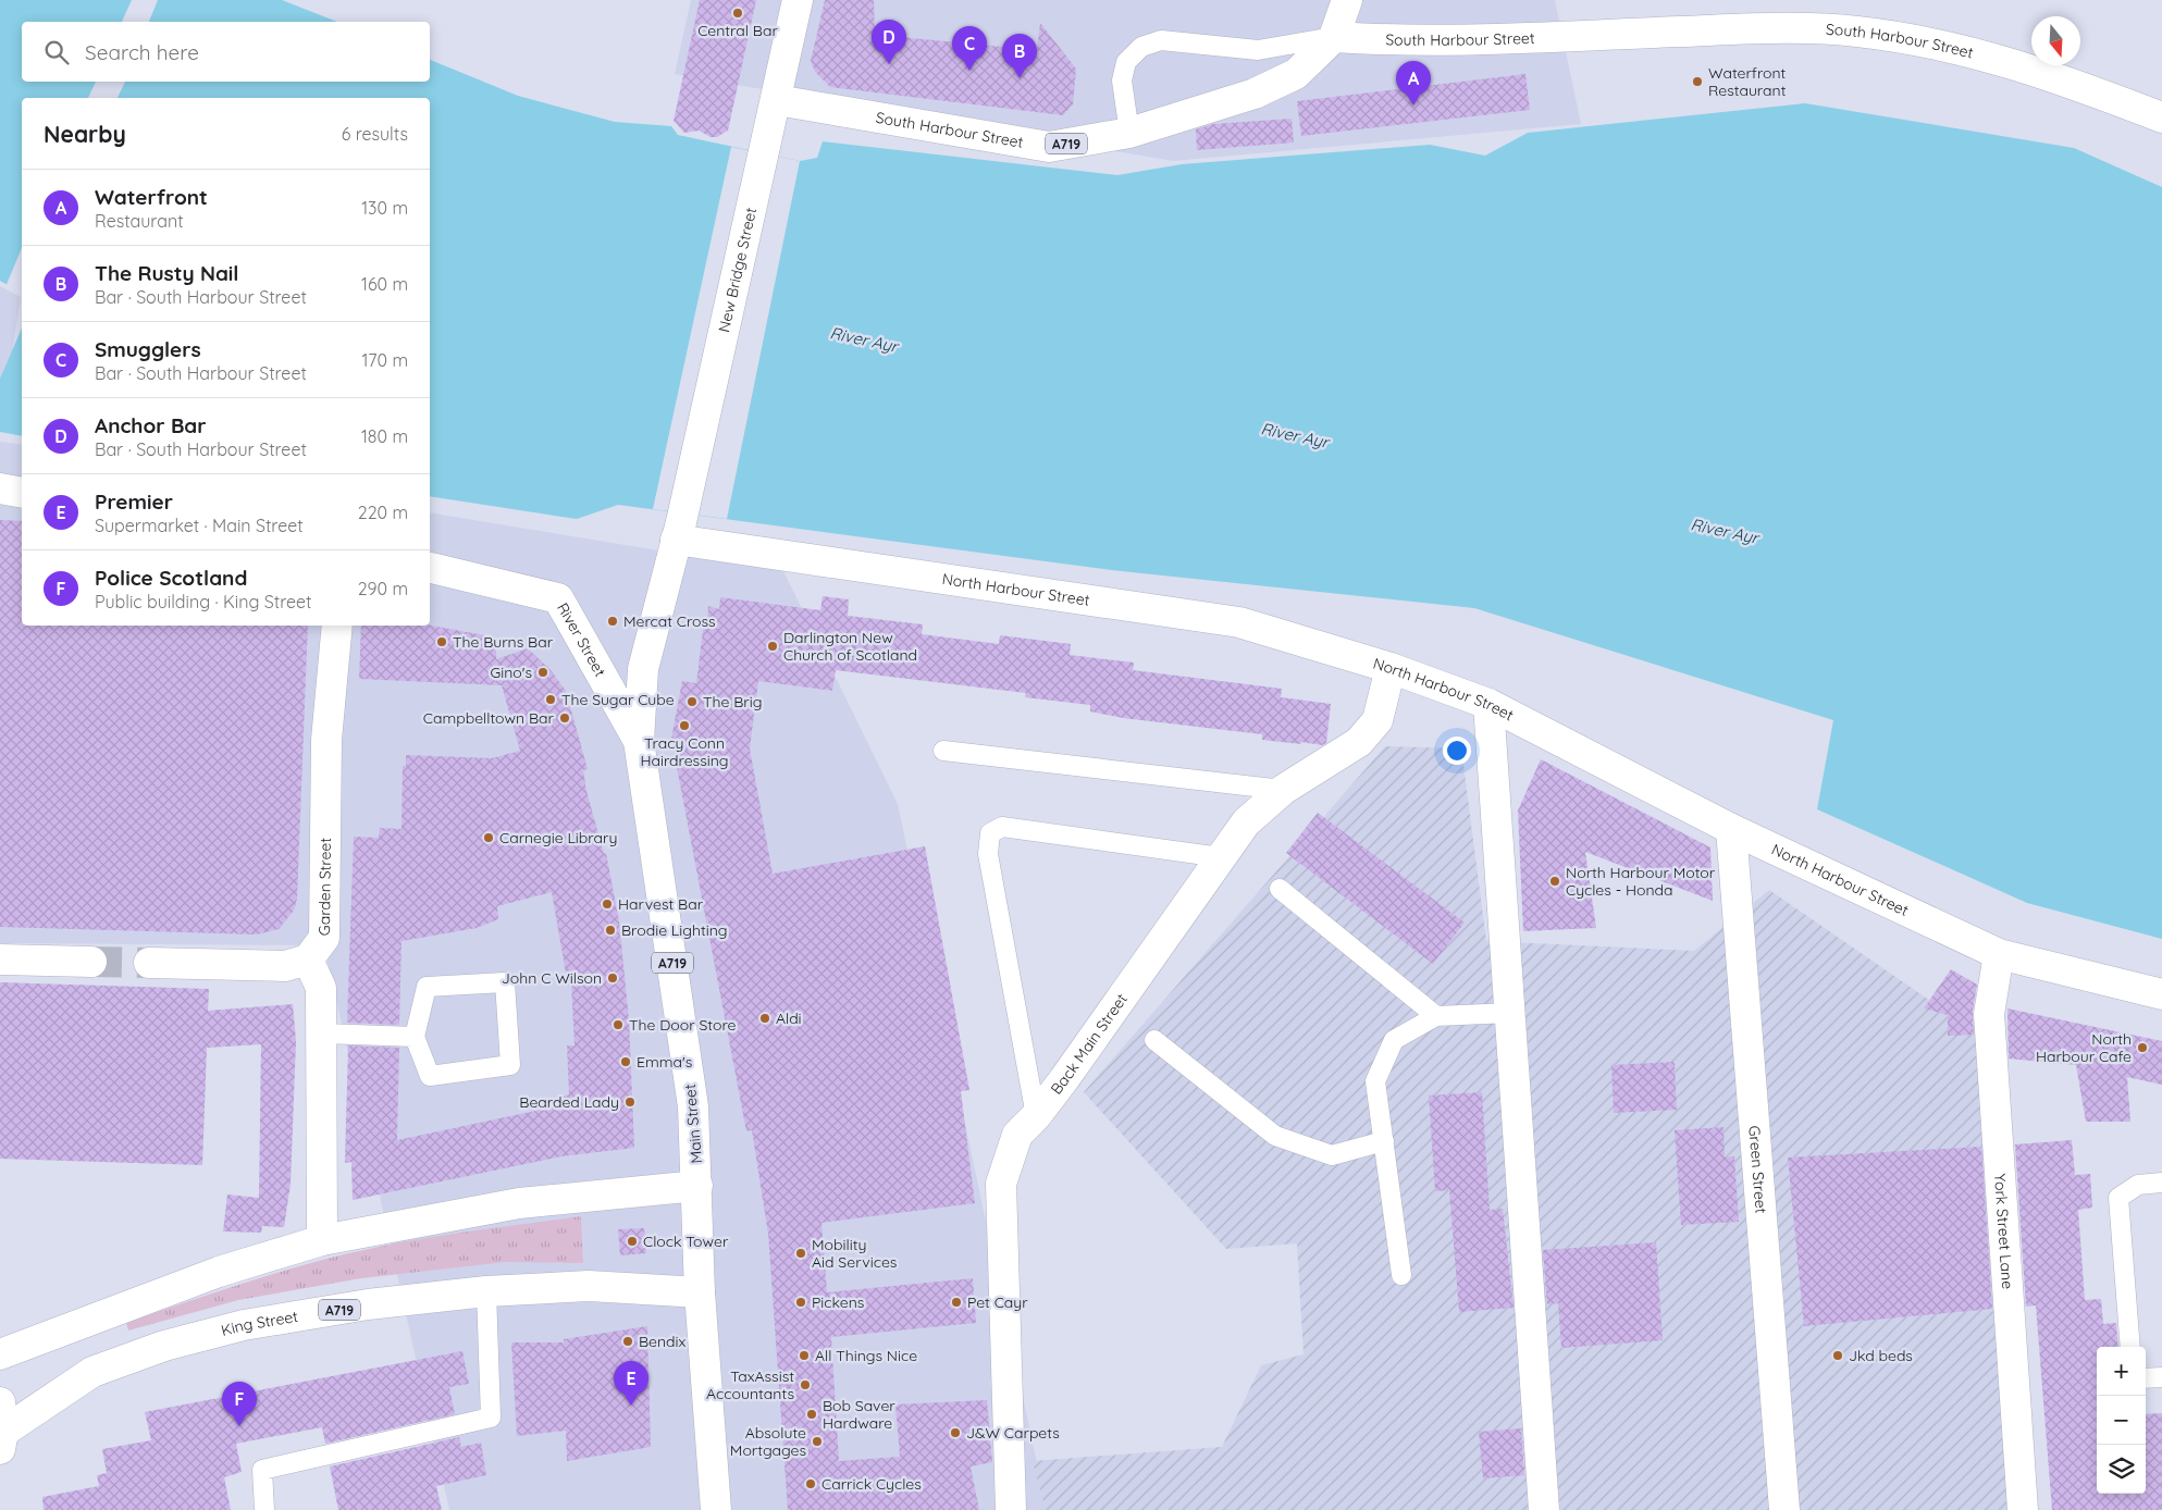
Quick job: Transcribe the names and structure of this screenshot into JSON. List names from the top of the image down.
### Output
{
  "streets": {
    "street": [
      "South Harbour Street",
      "A719",
      "New Bridge Street",
      "North Harbour Street",
      "River Street",
      "Garden Street",
      "Back Main Street",
      "Main Street",
      "Green Street",
      "York Street Lane",
      "King Street"
    ]
  },
  "crossings": [
    ["South Harbour Street", "A719"],
    ["South Harbour Street", "New Bridge Street"],
    ["A719", "New Bridge Street"],
    ["A719", "North Harbour Street"],
    ["A719", "River Street"],
    ["A719", "Main Street"],
    ["New Bridge Street", "North Harbour Street"],
    ["North Harbour Street", "Back Main Street"],
    ["North Harbour Street", "Green Street"],
    ["North Harbour Street", "York Street Lane"],
    ["River Street", "Main Street"],
    ["Main Street", "King Street"]
  ],
  "water": ["River Ayr"],
  "places": [
    "Central Bar",
    "Waterfront Restaurant",
    "Mercat Cross",
    "The Burns Bar",
    "Darlington New Church of Scotland",
    "Gino's",
    "The Sugar Cube",
    "The Brig",
    "Campbelltown Bar",
    "Tracy Conn Hairdressing",
    "Carnegie Library",
    "North Harbour Motor Cycles - Honda",
    "Harvest Bar",
    "Brodie Lighting",
    "John C Wilson",
    "Aldi",
    "The Door Store",
    "North Harbour Cafe",
    "Emma's",
    "Bearded Lady",
    "Clock Tower",
    "Mobility Aid Services",
    "Pickens",
    "Pet Cayr",
    "Bendix",
    "All Things Nice",
    "Jkd beds",
    "TaxAssist Accountants",
    "Bob Saver Hardware",
    "J&W Carpets",
    "Absolute Mortgages",
    "Carrick Cycles"
  ],
  "north": "bottom",
  "page": {
    "pins": [
      "D",
      "C",
      "B",
      "A",
      "E",
      "F"
    ],
    "search": "Search here",
    "heading": ["Nearby", "6 results"],
    "list": [
      {
        "mark": "A",
        "name": "Waterfront",
        "note": "Restaurant",
        "value": "130 m"
      },
      {
        "mark": "B",
        "name": "The Rusty Nail",
        "note": "Bar · South Harbour Street",
        "value": "160 m"
      },
      {
        "mark": "C",
        "name": "Smugglers",
        "note": "Bar · South Harbour Street",
        "value": "170 m"
      },
      {
        "mark": "D",
        "name": "Anchor Bar",
        "note": "Bar · South Harbour Street",
        "value": "180 m"
      },
      {
        "mark": "E",
        "name": "Premier",
        "note": "Supermarket · Main Street",
        "value": "220 m"
      },
      {
        "mark": "F",
        "name": "Police Scotland",
        "note": "Public building · King Street",
        "value": "290 m"
      }
    ],
    "map_buttons": ["+", "−"]
  }
}
